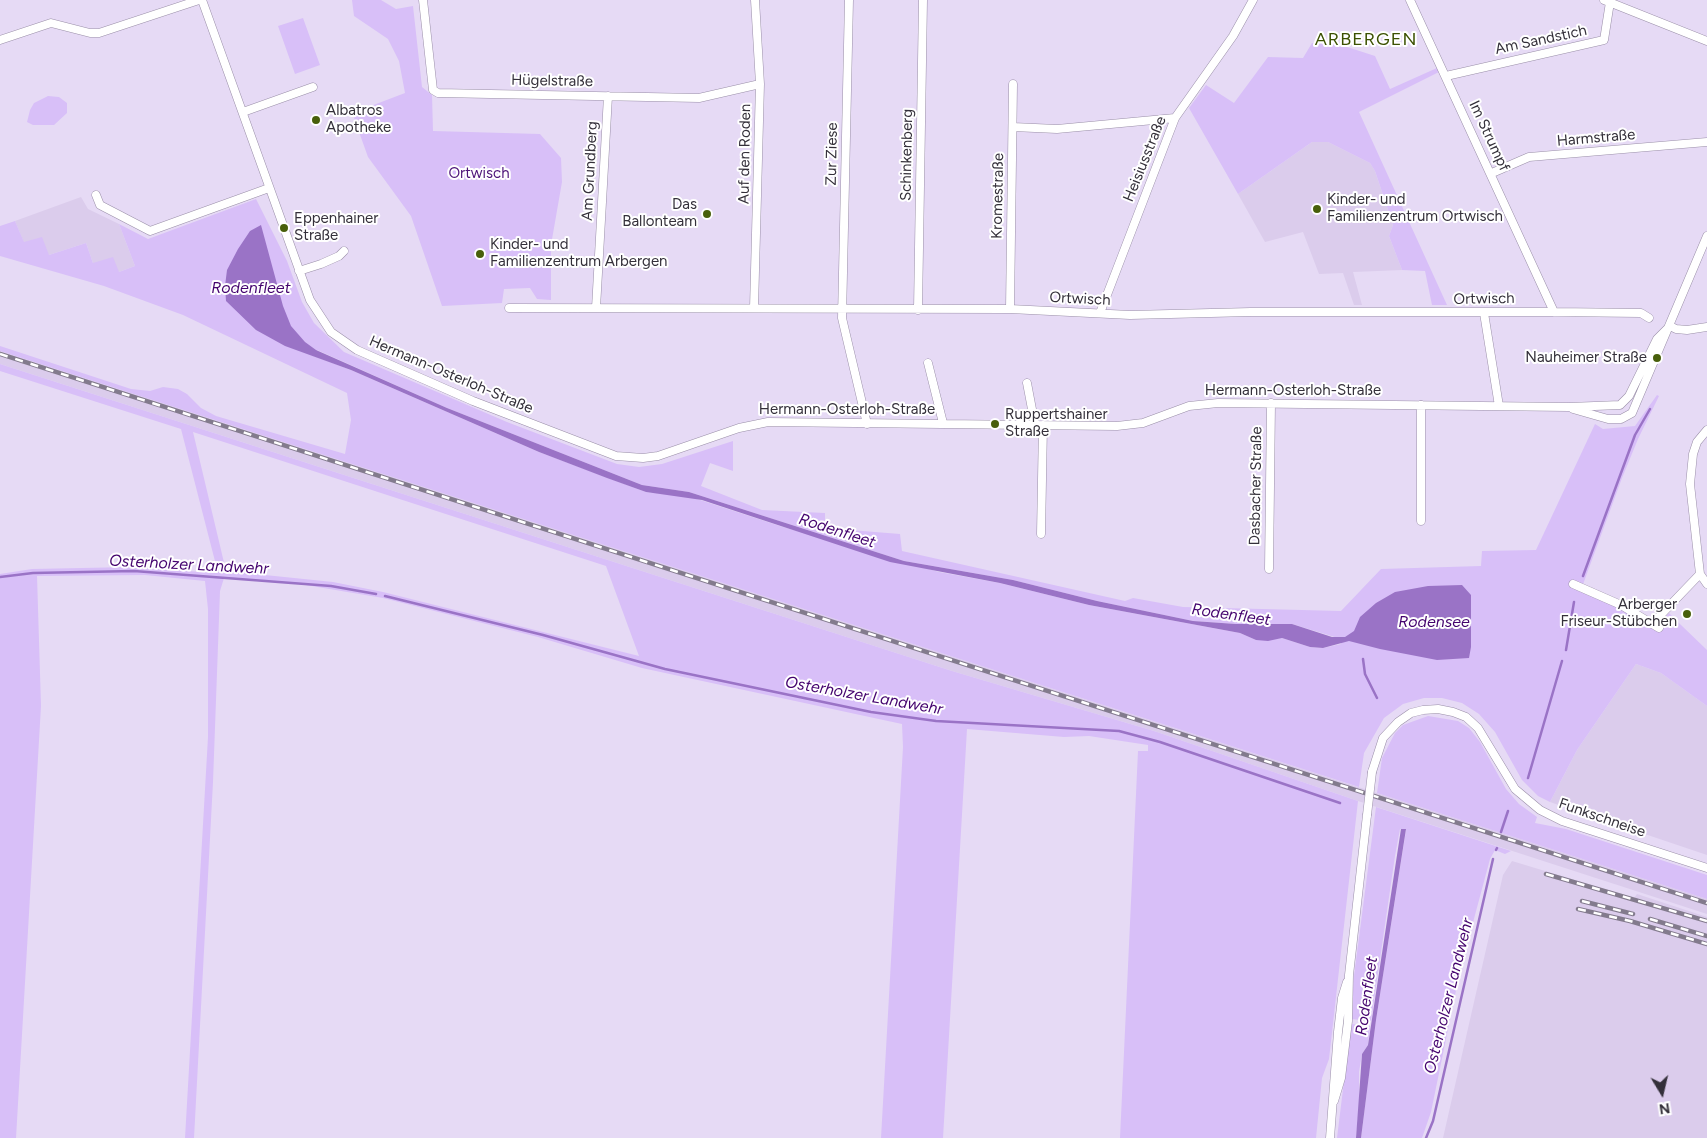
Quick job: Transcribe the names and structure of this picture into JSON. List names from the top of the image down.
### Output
{
  "streets": {
    "street": [
      "Am Sandstich",
      "Hügelstraße",
      "Im Strumpf",
      "Harmstraße",
      "Auf den Roden",
      "Zur Ziese",
      "Schinkenberg",
      "Heisiusstraße",
      "Am Grundberg",
      "Kromestraße",
      "Ortwisch",
      "Hermann-Osterloh-Straße",
      "Dasbacher Straße",
      "Funkschneise"
    ]
  },
  "crossings": [
    ["Am Sandstich", "Im Strumpf"],
    ["Hügelstraße", "Auf den Roden"],
    ["Hügelstraße", "Am Grundberg"],
    ["Im Strumpf", "Harmstraße"],
    ["Im Strumpf", "Ortwisch"],
    ["Auf den Roden", "Ortwisch"],
    ["Zur Ziese", "Ortwisch"],
    ["Zur Ziese", "Hermann-Osterloh-Straße"],
    ["Schinkenberg", "Ortwisch"],
    ["Heisiusstraße", "Ortwisch"],
    ["Am Grundberg", "Ortwisch"],
    ["Kromestraße", "Ortwisch"],
    ["Hermann-Osterloh-Straße", "Dasbacher Straße"]
  ],
  "districts": ["ARBERGEN"],
  "water": ["Rodenfleet", "Osterholzer Landwehr", "Rodensee"],
  "parks": ["Ortwisch"],
  "places": [
    "Albatros Apotheke",
    "Kinder- und Familienzentrum Ortwisch",
    "Das Ballonteam",
    "Eppenhainer Straße",
    "Kinder- und Familienzentrum Arbergen",
    "Nauheimer Straße",
    "Ruppertshainer Straße",
    "Arberger Friseur-Stübchen"
  ],
  "north": "bottom"
}
